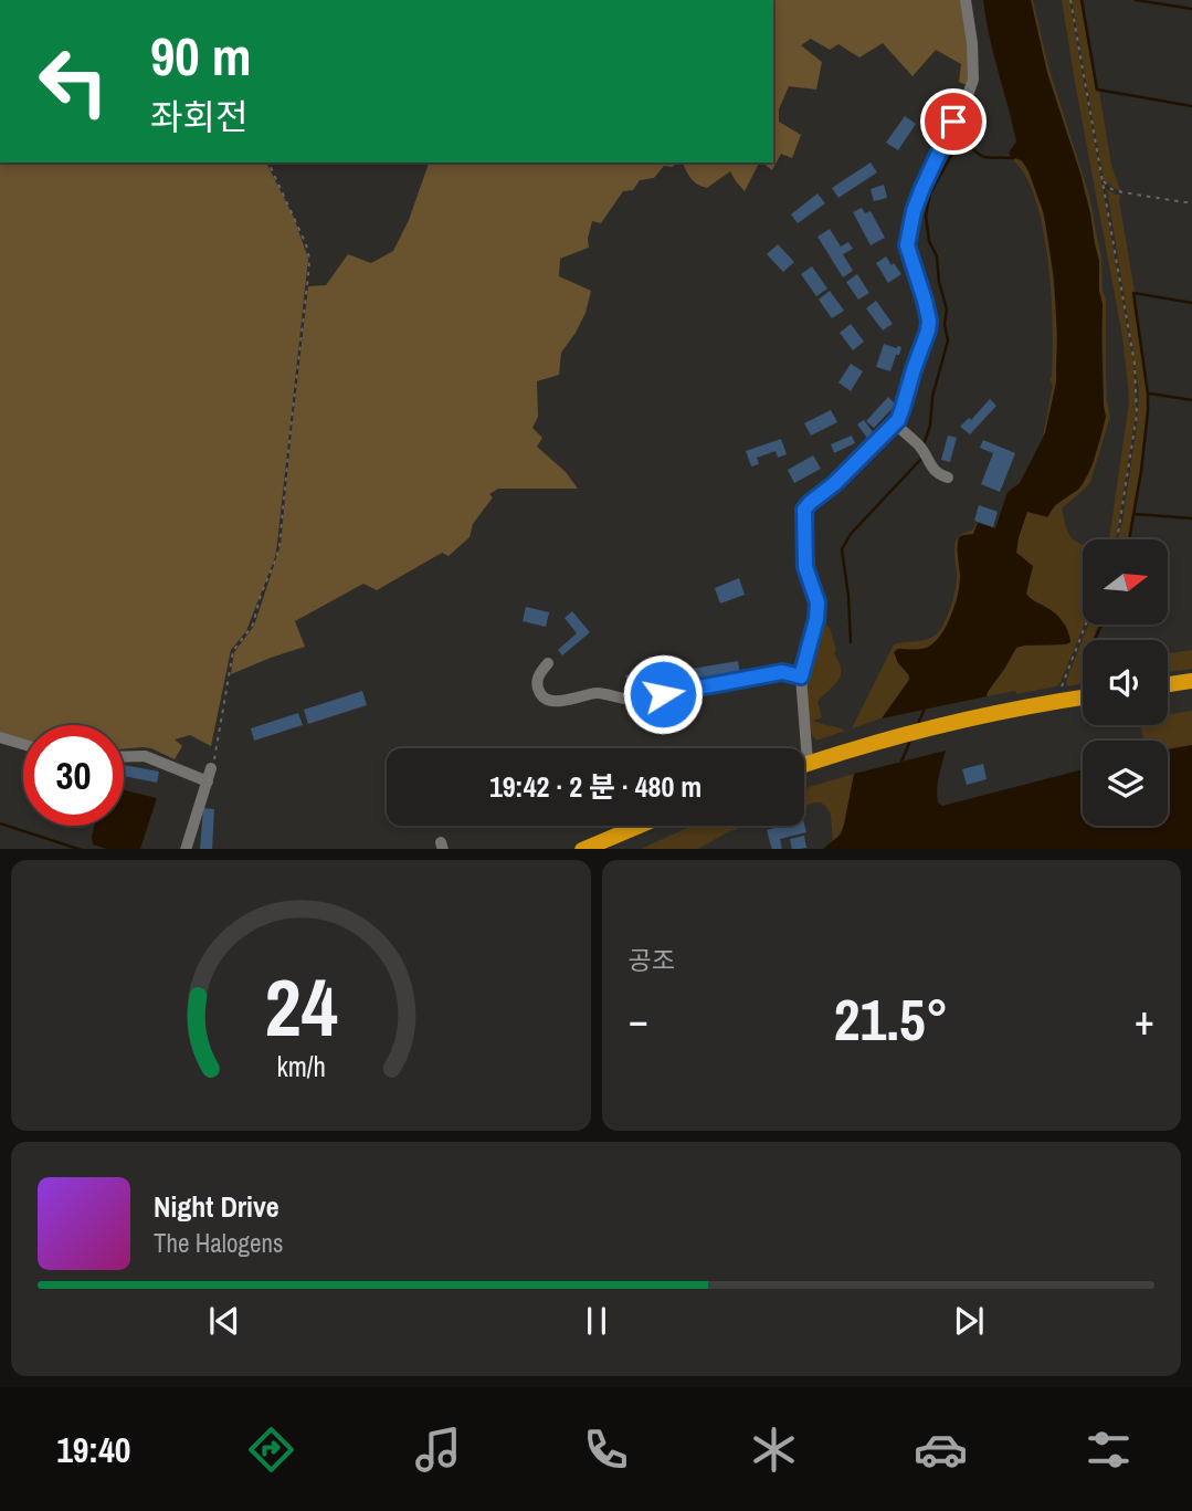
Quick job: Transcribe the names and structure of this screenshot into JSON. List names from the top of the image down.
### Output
{
  "north": "right",
  "page": {
    "turn": ["90 m", "좌회전"],
    "limit": "30",
    "trip": "19:42 · 2 분 · 480 m",
    "tile": "공조",
    "heat": ["−", "21.5°", "+"],
    "song": ["Night Drive", "The Halogens"],
    "tabs": "19:40",
    "gauge": ["24", "km/h"]
  }
}
